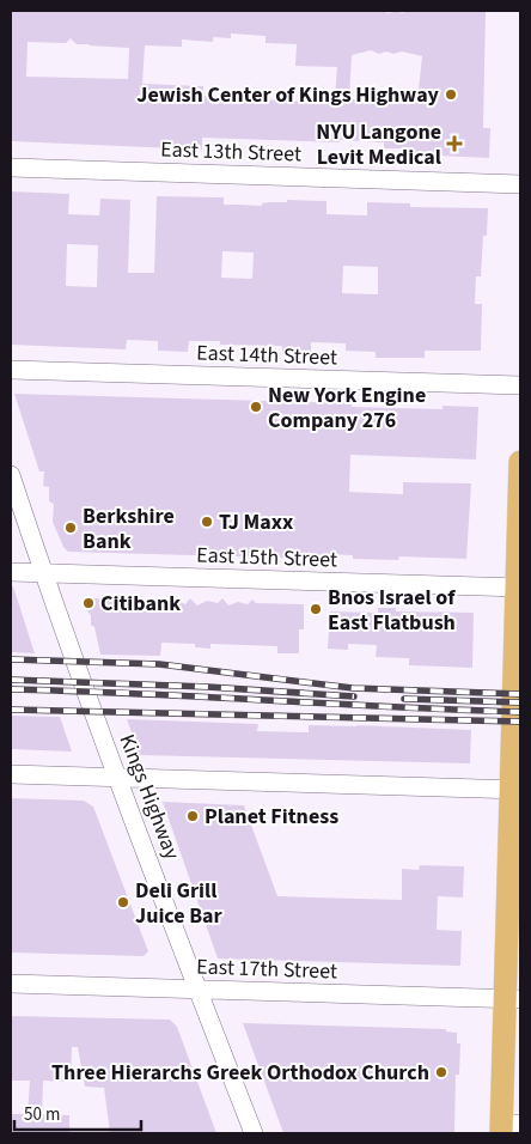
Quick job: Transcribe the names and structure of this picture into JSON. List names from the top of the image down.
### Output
{
  "streets": {
    "street": [
      "East 13th Street",
      "East 14th Street",
      "East 15th Street",
      "Kings Highway",
      "East 17th Street"
    ]
  },
  "crossings": [
    ["East 15th Street", "Kings Highway"],
    ["Kings Highway", "East 17th Street"]
  ],
  "places": {
    "other": [
      "Jewish Center of Kings Highway",
      "New York Engine Company 276",
      "TJ Maxx",
      "Berkshire Bank",
      "Citibank",
      "Bnos Israel of East Flatbush",
      "Planet Fitness",
      "Deli Grill Juice Bar",
      "Three Hierarchs Greek Orthodox Church"
    ],
    "health": ["NYU Langone Levit Medical"]
  },
  "scale_bar": "50 m"
}
